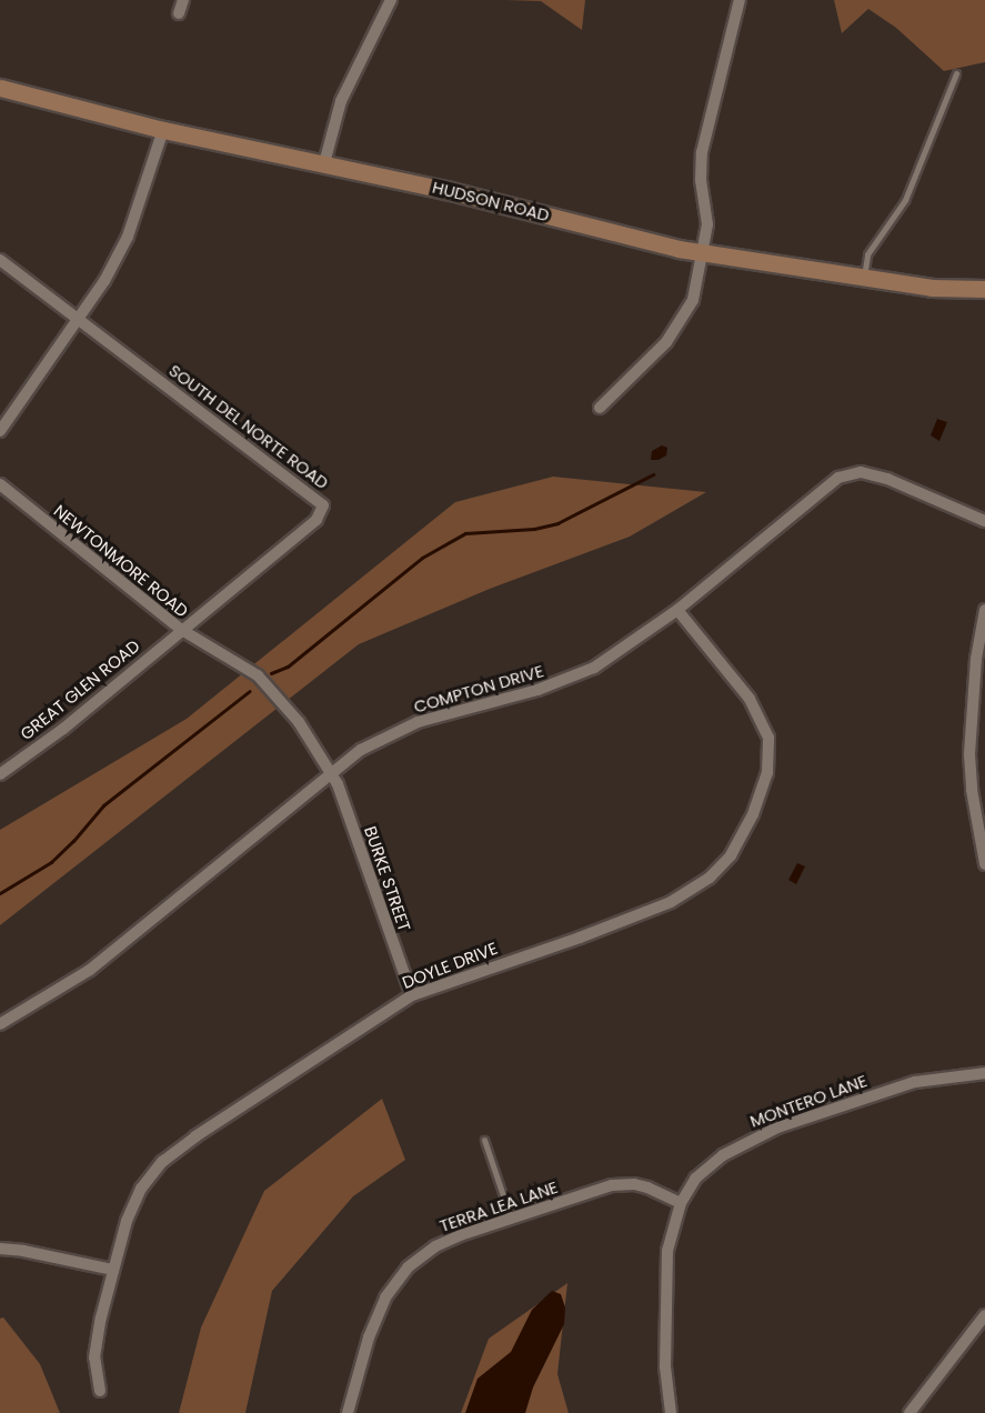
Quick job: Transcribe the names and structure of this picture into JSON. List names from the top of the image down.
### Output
{
  "streets": {
    "street": [
      "HUDSON ROAD",
      "SOUTH DEL NORTE ROAD",
      "NEWTONMORE ROAD",
      "COMPTON DRIVE",
      "GREAT GLEN ROAD",
      "BURKE STREET",
      "DOYLE DRIVE",
      "MONTERO LANE",
      "TERRA LEA LANE"
    ]
  },
  "crossings": [
    ["SOUTH DEL NORTE ROAD", "NEWTONMORE ROAD"],
    ["SOUTH DEL NORTE ROAD", "GREAT GLEN ROAD"],
    ["NEWTONMORE ROAD", "COMPTON DRIVE"],
    ["NEWTONMORE ROAD", "GREAT GLEN ROAD"],
    ["NEWTONMORE ROAD", "BURKE STREET"],
    ["COMPTON DRIVE", "BURKE STREET"],
    ["COMPTON DRIVE", "DOYLE DRIVE"],
    ["BURKE STREET", "DOYLE DRIVE"],
    ["MONTERO LANE", "TERRA LEA LANE"]
  ]
}
